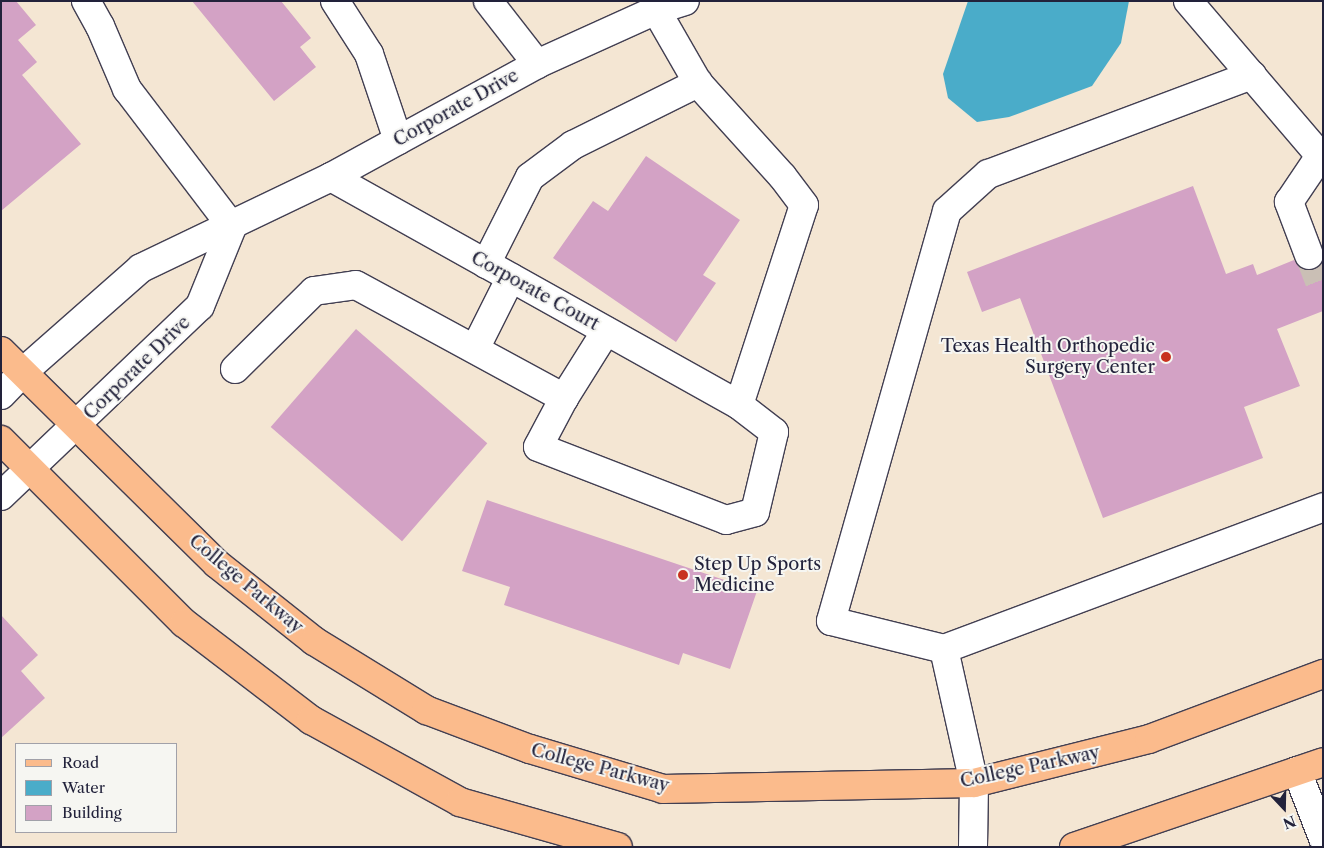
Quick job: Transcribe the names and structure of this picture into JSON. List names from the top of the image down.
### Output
{
  "streets": {
    "main road": ["College Parkway"],
    "street": ["Corporate Drive", "Corporate Court"]
  },
  "crossings": [
    ["Corporate Drive", "Corporate Court"],
    ["Corporate Drive", "College Parkway"]
  ],
  "places": ["Texas Health Orthopedic Surgery Center", "Step Up Sports Medicine"],
  "legend": ["Road", "Water", "Building"],
  "north": "bottom"
}
